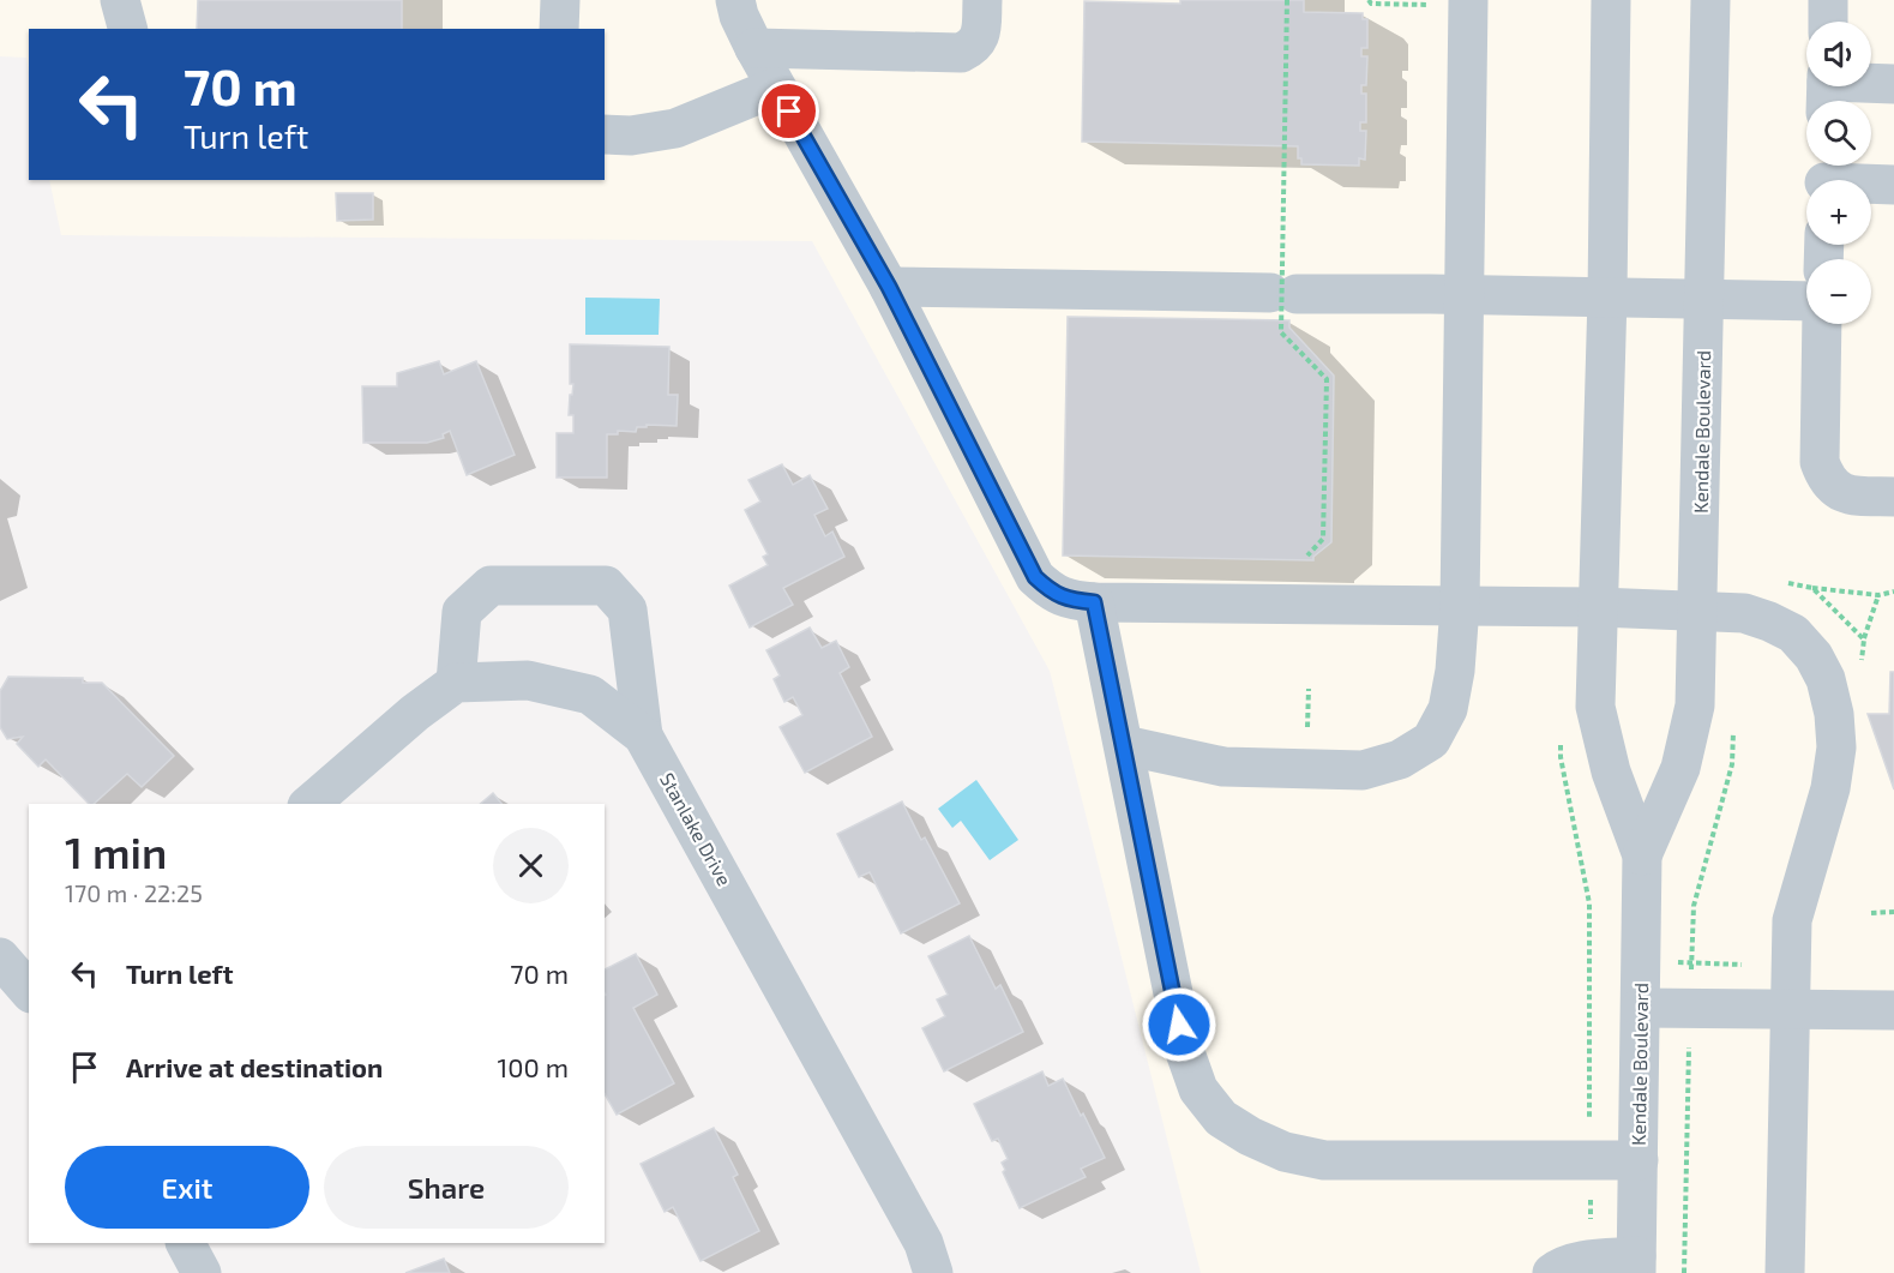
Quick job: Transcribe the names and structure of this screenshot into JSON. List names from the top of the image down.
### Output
{
  "streets": {
    "street": ["Kendale Boulevard", "Stanlake Drive"]
  },
  "page": {
    "map_buttons": ["+", "−"],
    "turn": ["70 m", "Turn left"],
    "heading": ["1 min", "170 m · 22:25"],
    "list": [
      {
        "name": "Turn left",
        "value": "70 m"
      },
      {
        "name": "Arrive at destination",
        "value": "100 m"
      }
    ],
    "buttons": ["Exit", "Share"]
  }
}
